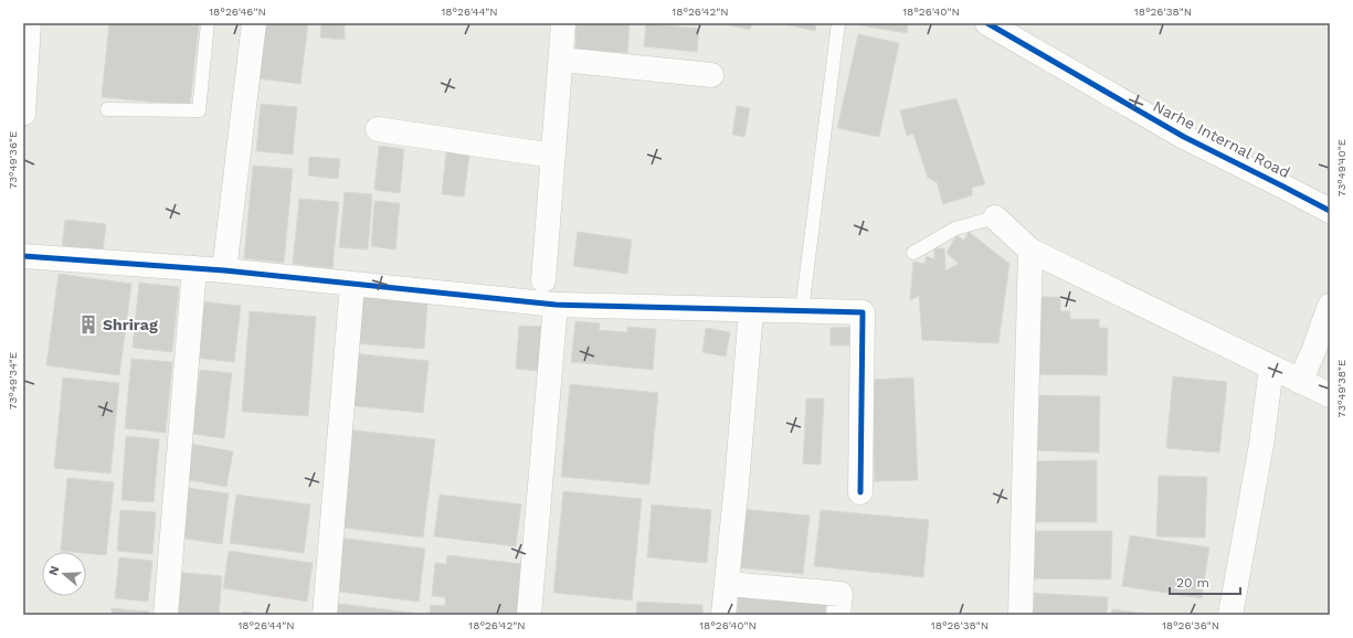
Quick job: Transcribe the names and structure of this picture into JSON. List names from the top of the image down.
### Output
{
  "streets": {
    "street": ["Narhe Internal Road"]
  },
  "places": {
    "building": ["Shrirag"]
  },
  "scale_bar": "20 m",
  "north": "left",
  "coordinates": [
    "18°26'46\"N",
    "18°26'44\"N",
    "18°26'42\"N",
    "18°26'40\"N",
    "18°26'38\"N",
    "73°49'36\"E",
    "73°49'40\"E",
    "73°49'34\"E",
    "73°49'38\"E",
    "18°26'36\"N"
  ]
}
